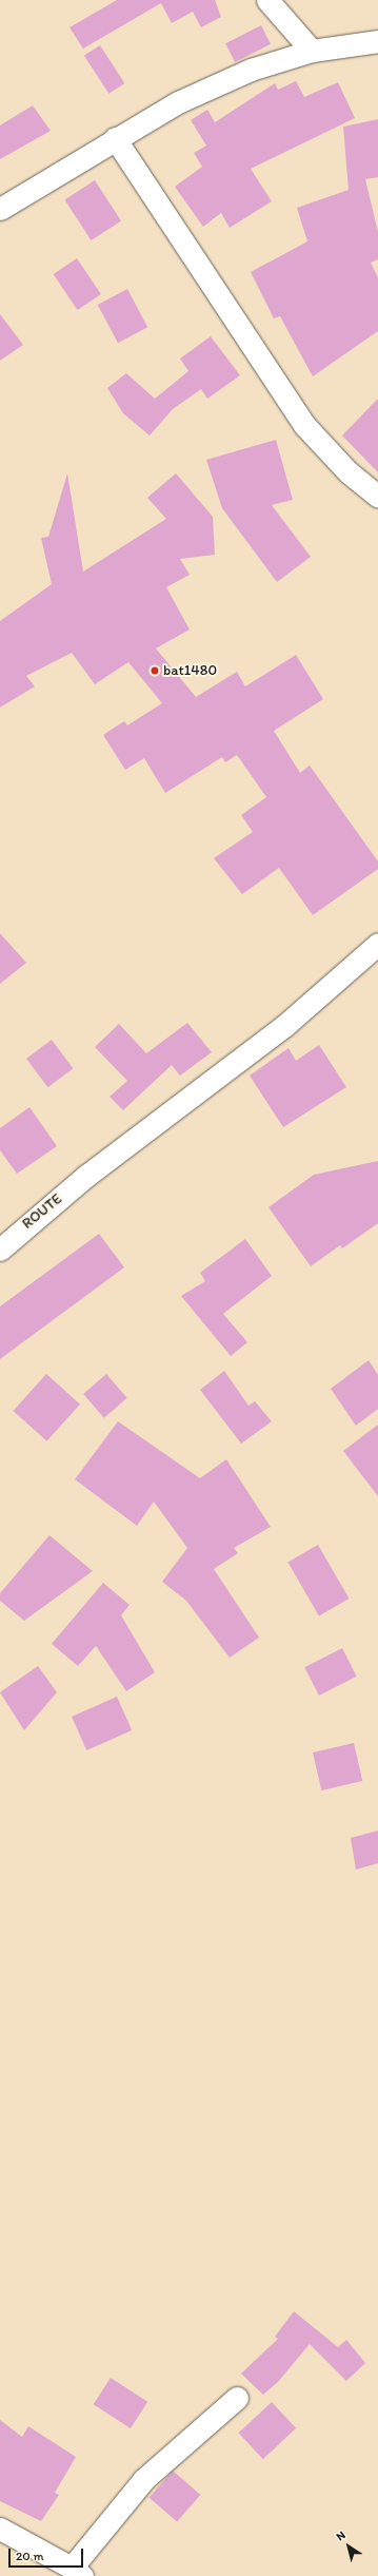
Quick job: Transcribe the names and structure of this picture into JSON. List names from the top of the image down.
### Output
{
  "streets": {
    "street": ["ROUTE"]
  },
  "places": ["bat1480"],
  "scale_bar": "20 m",
  "north": "top left"
}
